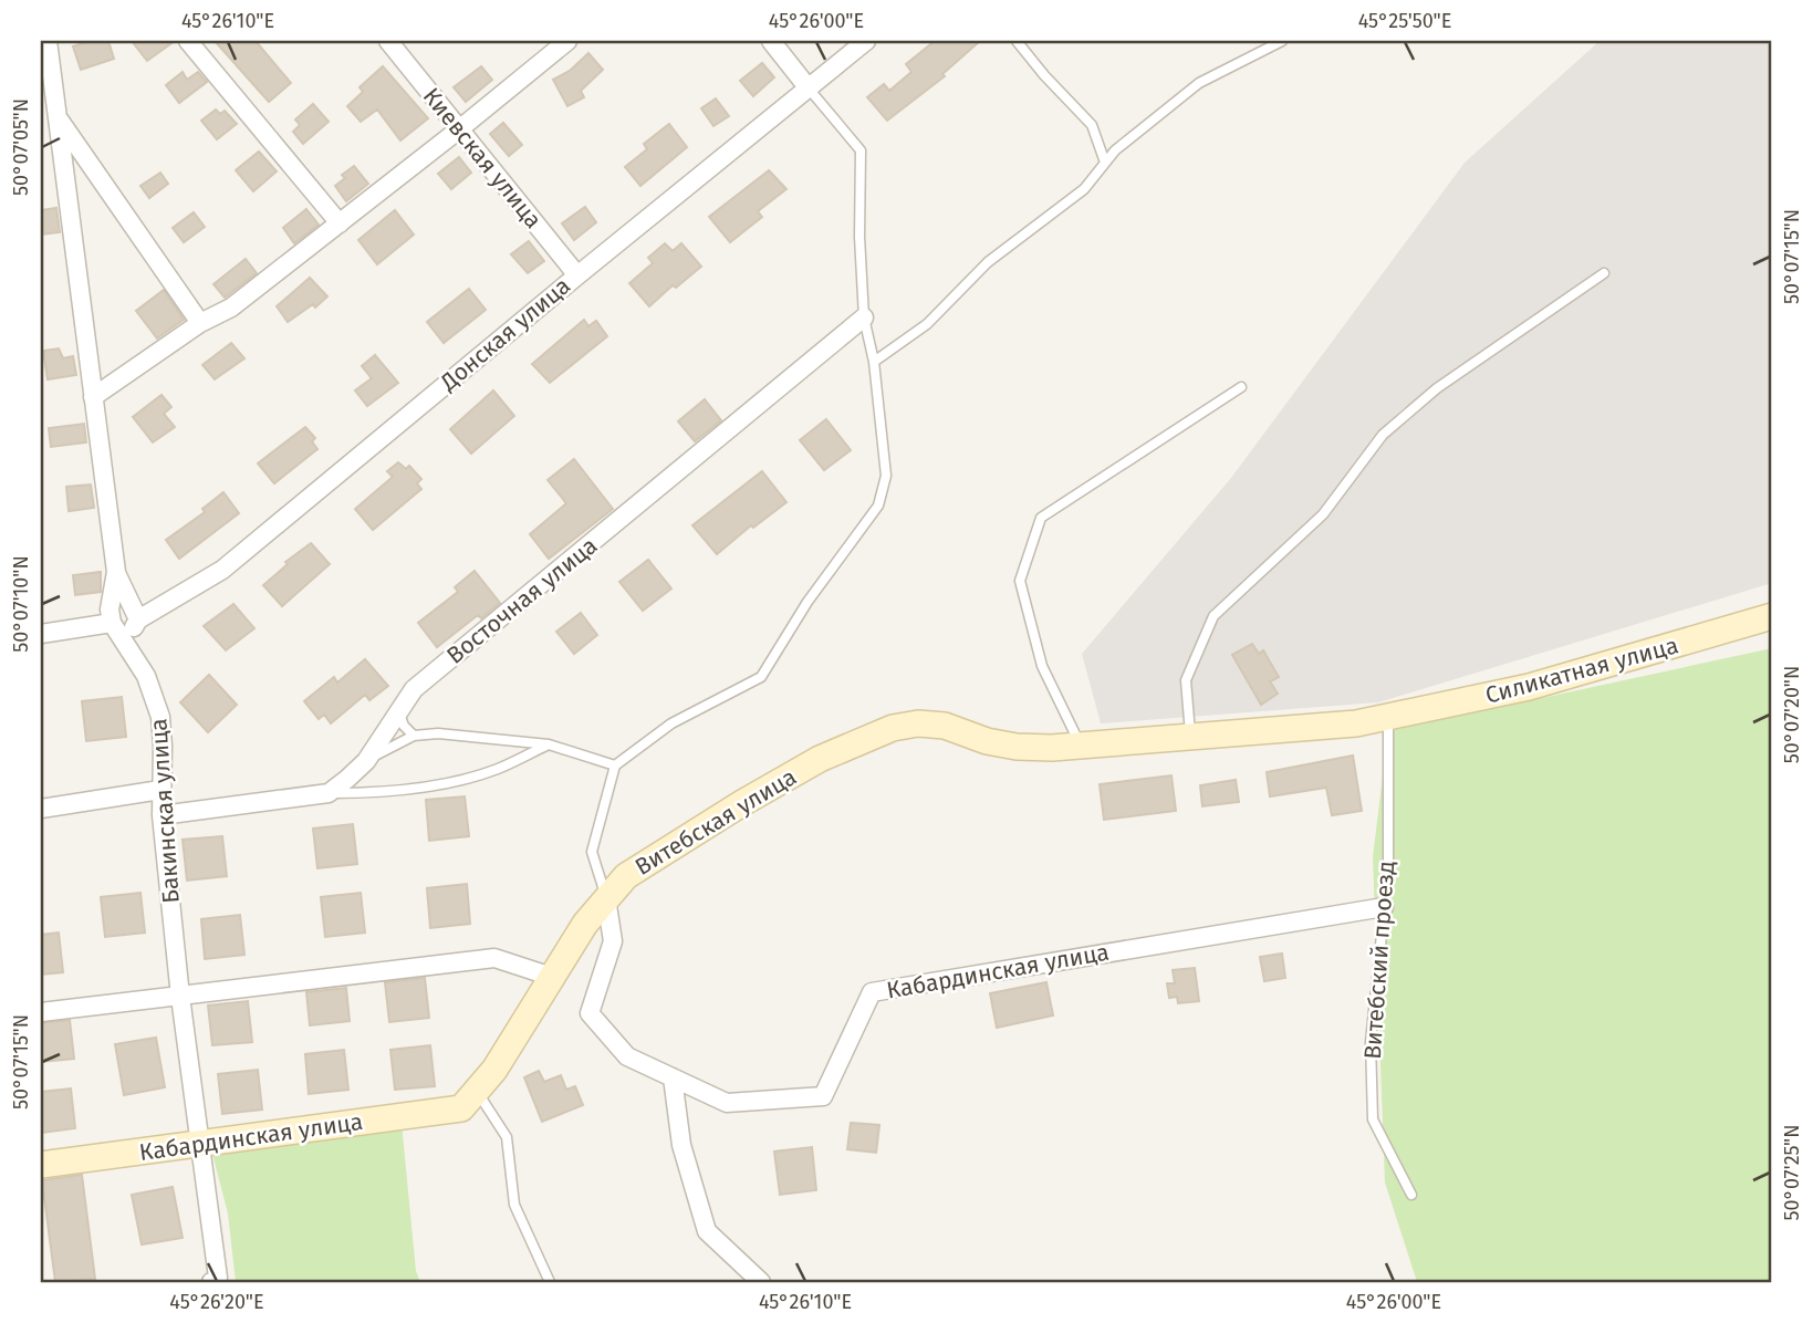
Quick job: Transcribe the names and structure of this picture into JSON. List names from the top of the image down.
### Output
{
  "streets": {
    "street": [
      "Киевская улица",
      "Донская улица",
      "Восточная улица",
      "Силикатная улица",
      "Бакинская улица",
      "Витебская улица",
      "Кабардинская улица"
    ],
    "lane": ["Витебский проезд"]
  },
  "crossings": [
    ["Киевская улица", "Донская улица"],
    ["Силикатная улица", "Витебская улица"],
    ["Силикатная улица", "Витебский проезд"],
    ["Бакинская улица", "Кабардинская улица"],
    ["Витебская улица", "Витебский проезд"],
    ["Витебская улица", "Кабардинская улица"],
    ["Витебский проезд", "Кабардинская улица"]
  ],
  "coordinates": [
    "45°26'10\"E",
    "45°26'00\"E",
    "45°25'50\"E",
    "50°07'05\"N",
    "50°07'15\"N",
    "50°07'10\"N",
    "50°07'20\"N",
    "50°07'25\"N",
    "45°26'20\"E"
  ]
}
